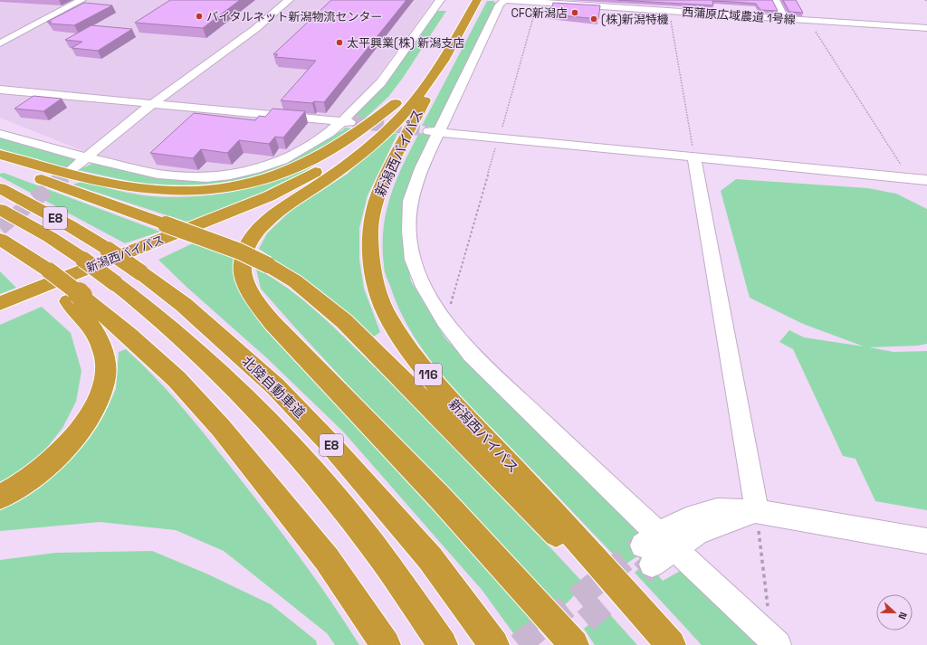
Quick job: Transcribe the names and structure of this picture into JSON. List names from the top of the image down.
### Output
{
  "streets": {
    "highway": [
      "新潟西バイパス",
      "E8",
      "116",
      "北陸自動車道"
    ],
    "street": ["西蒲原広域農道 1号線"]
  },
  "places": [
    "CFC新潟店",
    "バイタルネット新潟物流センター",
    "(株)新潟特機",
    "太平興業(株) 新潟支店"
  ],
  "north": "right"
}
